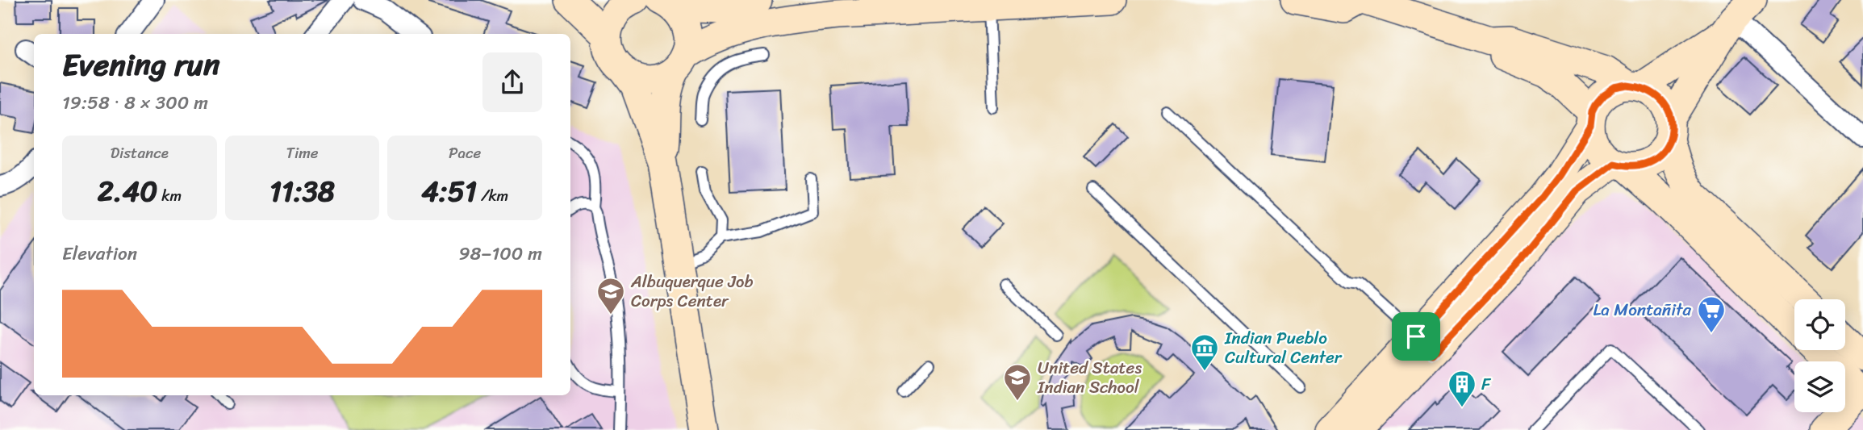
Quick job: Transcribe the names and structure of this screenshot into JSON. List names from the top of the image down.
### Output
{
  "places": {
    "school or university": ["Albuquerque Job Corps Center", "United States Indian School"],
    "supermarket": ["La Montañita"],
    "museum": ["Indian Pueblo Cultural Center"],
    "building": ["F"]
  },
  "page": {
    "heading": ["Evening run", "19:58 · 8 × 300 m"],
    "stats": [
      ["Distance", "2.40 km"],
      ["Time", "11:38"],
      ["Pace", "4:51 /km"]
    ],
    "chart": ["Elevation", "98–100 m"]
  }
}
